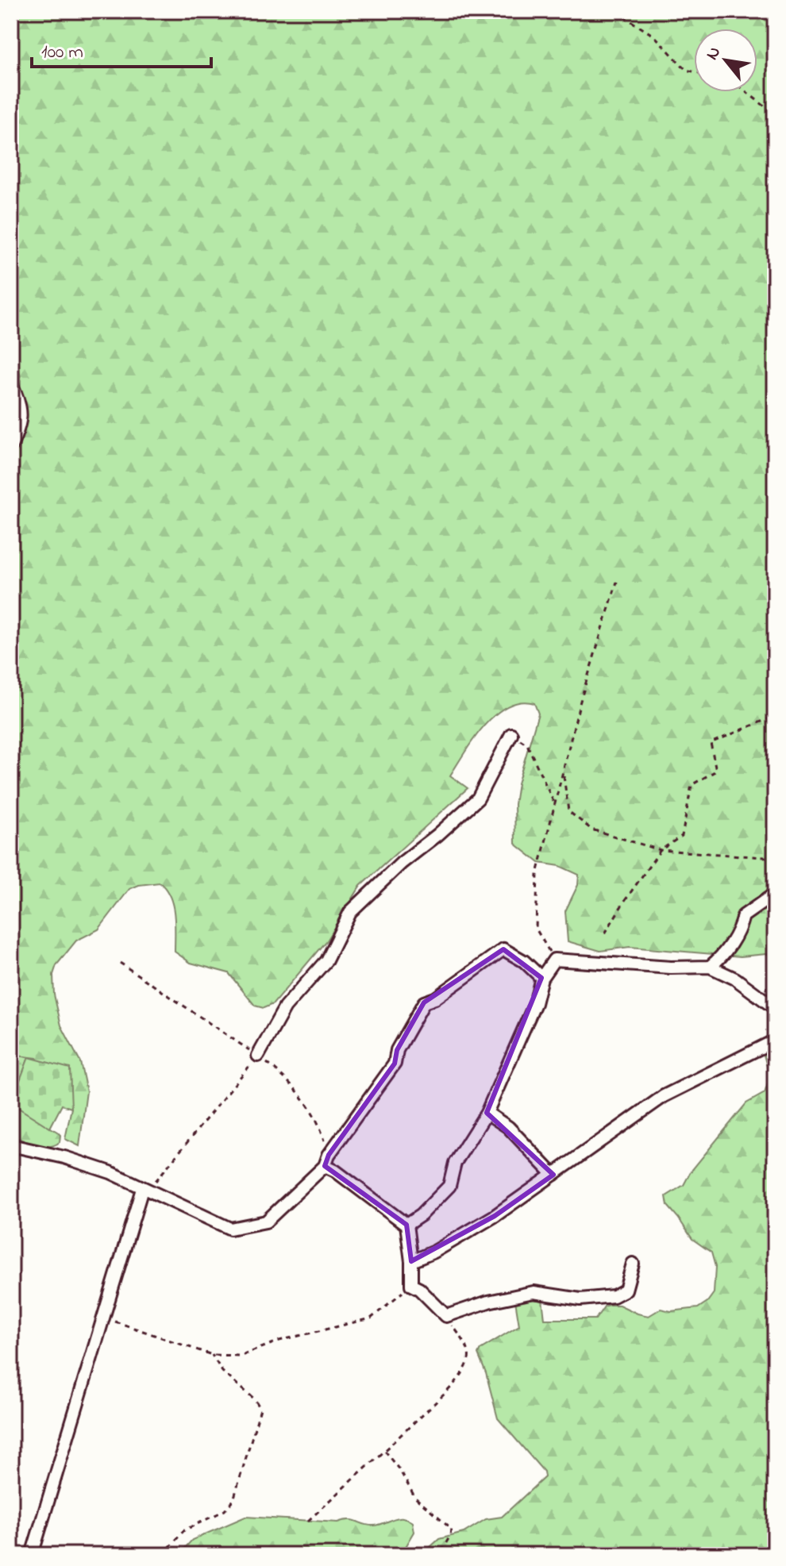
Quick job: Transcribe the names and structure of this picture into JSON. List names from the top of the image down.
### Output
{
  "scale_bar": "100 m",
  "north": "top left"
}
